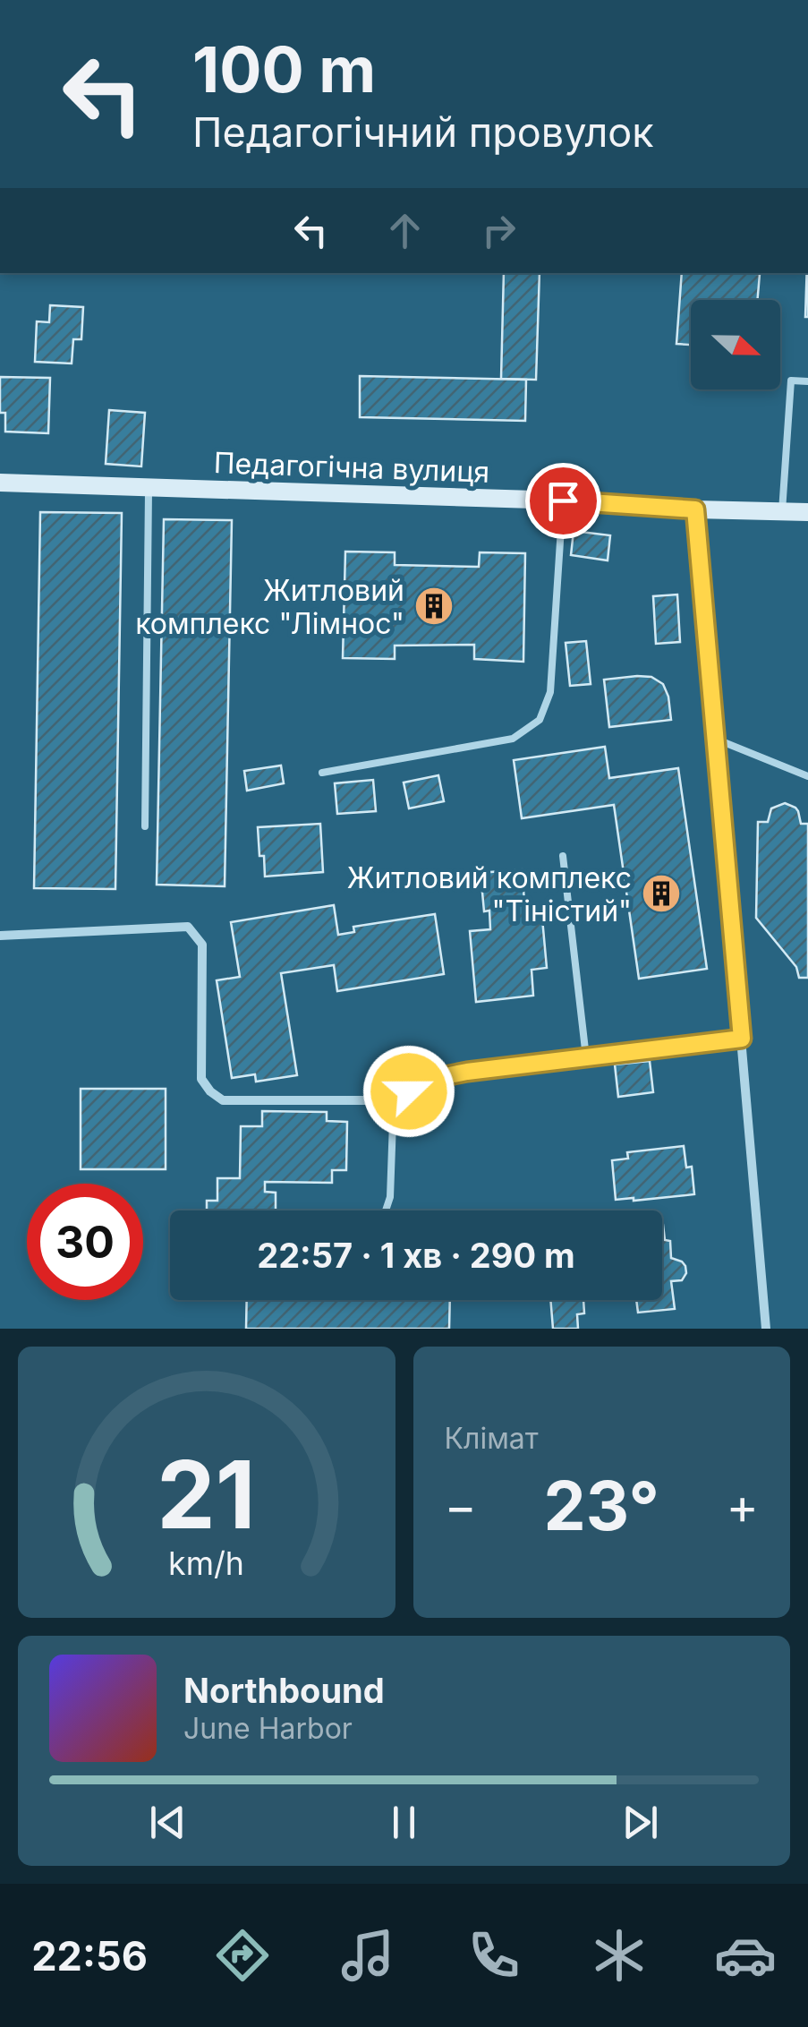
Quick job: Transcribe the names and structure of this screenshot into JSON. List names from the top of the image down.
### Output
{
  "streets": {
    "street": ["Педагогічна вулиця"]
  },
  "places": {
    "building": ["Житловий комплекс \"Лімнос\"", "Житловий комплекс \"Тіністий\""]
  },
  "north": "right",
  "page": {
    "turn": ["100 m", "Педагогічний провулок"],
    "limit": "30",
    "trip": "22:57 · 1 хв · 290 m",
    "tile": "Клімат",
    "heat": ["−", "23°", "+"],
    "song": ["Northbound", "June Harbor"],
    "tabs": "22:56",
    "gauge": ["21", "km/h"]
  }
}
